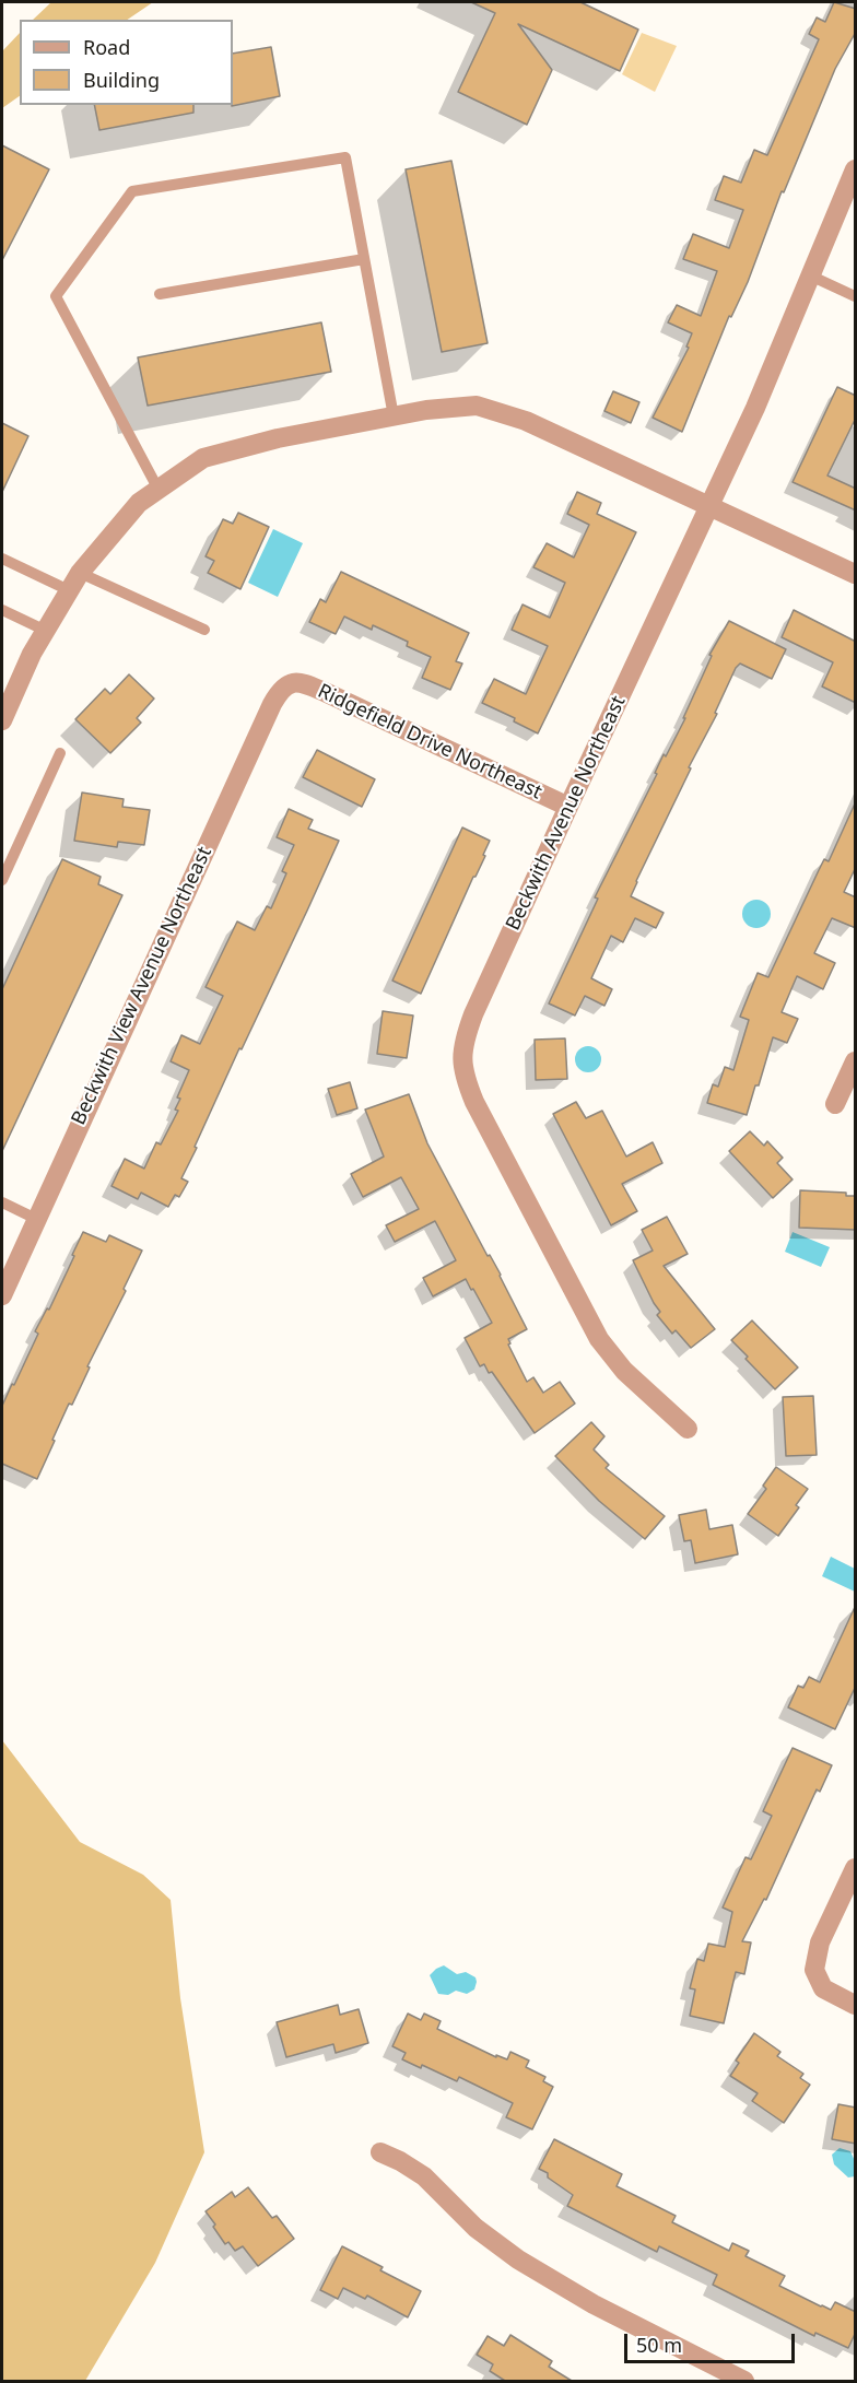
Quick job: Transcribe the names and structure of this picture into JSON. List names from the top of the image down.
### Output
{
  "streets": {
    "street": ["Ridgefield Drive Northeast", "Beckwith Avenue Northeast", "Beckwith View Avenue Northeast"]
  },
  "crossings": [
    ["Ridgefield Drive Northeast", "Beckwith Avenue Northeast"],
    ["Ridgefield Drive Northeast", "Beckwith View Avenue Northeast"]
  ],
  "legend": ["Road", "Building"],
  "scale_bar": "50 m"
}
